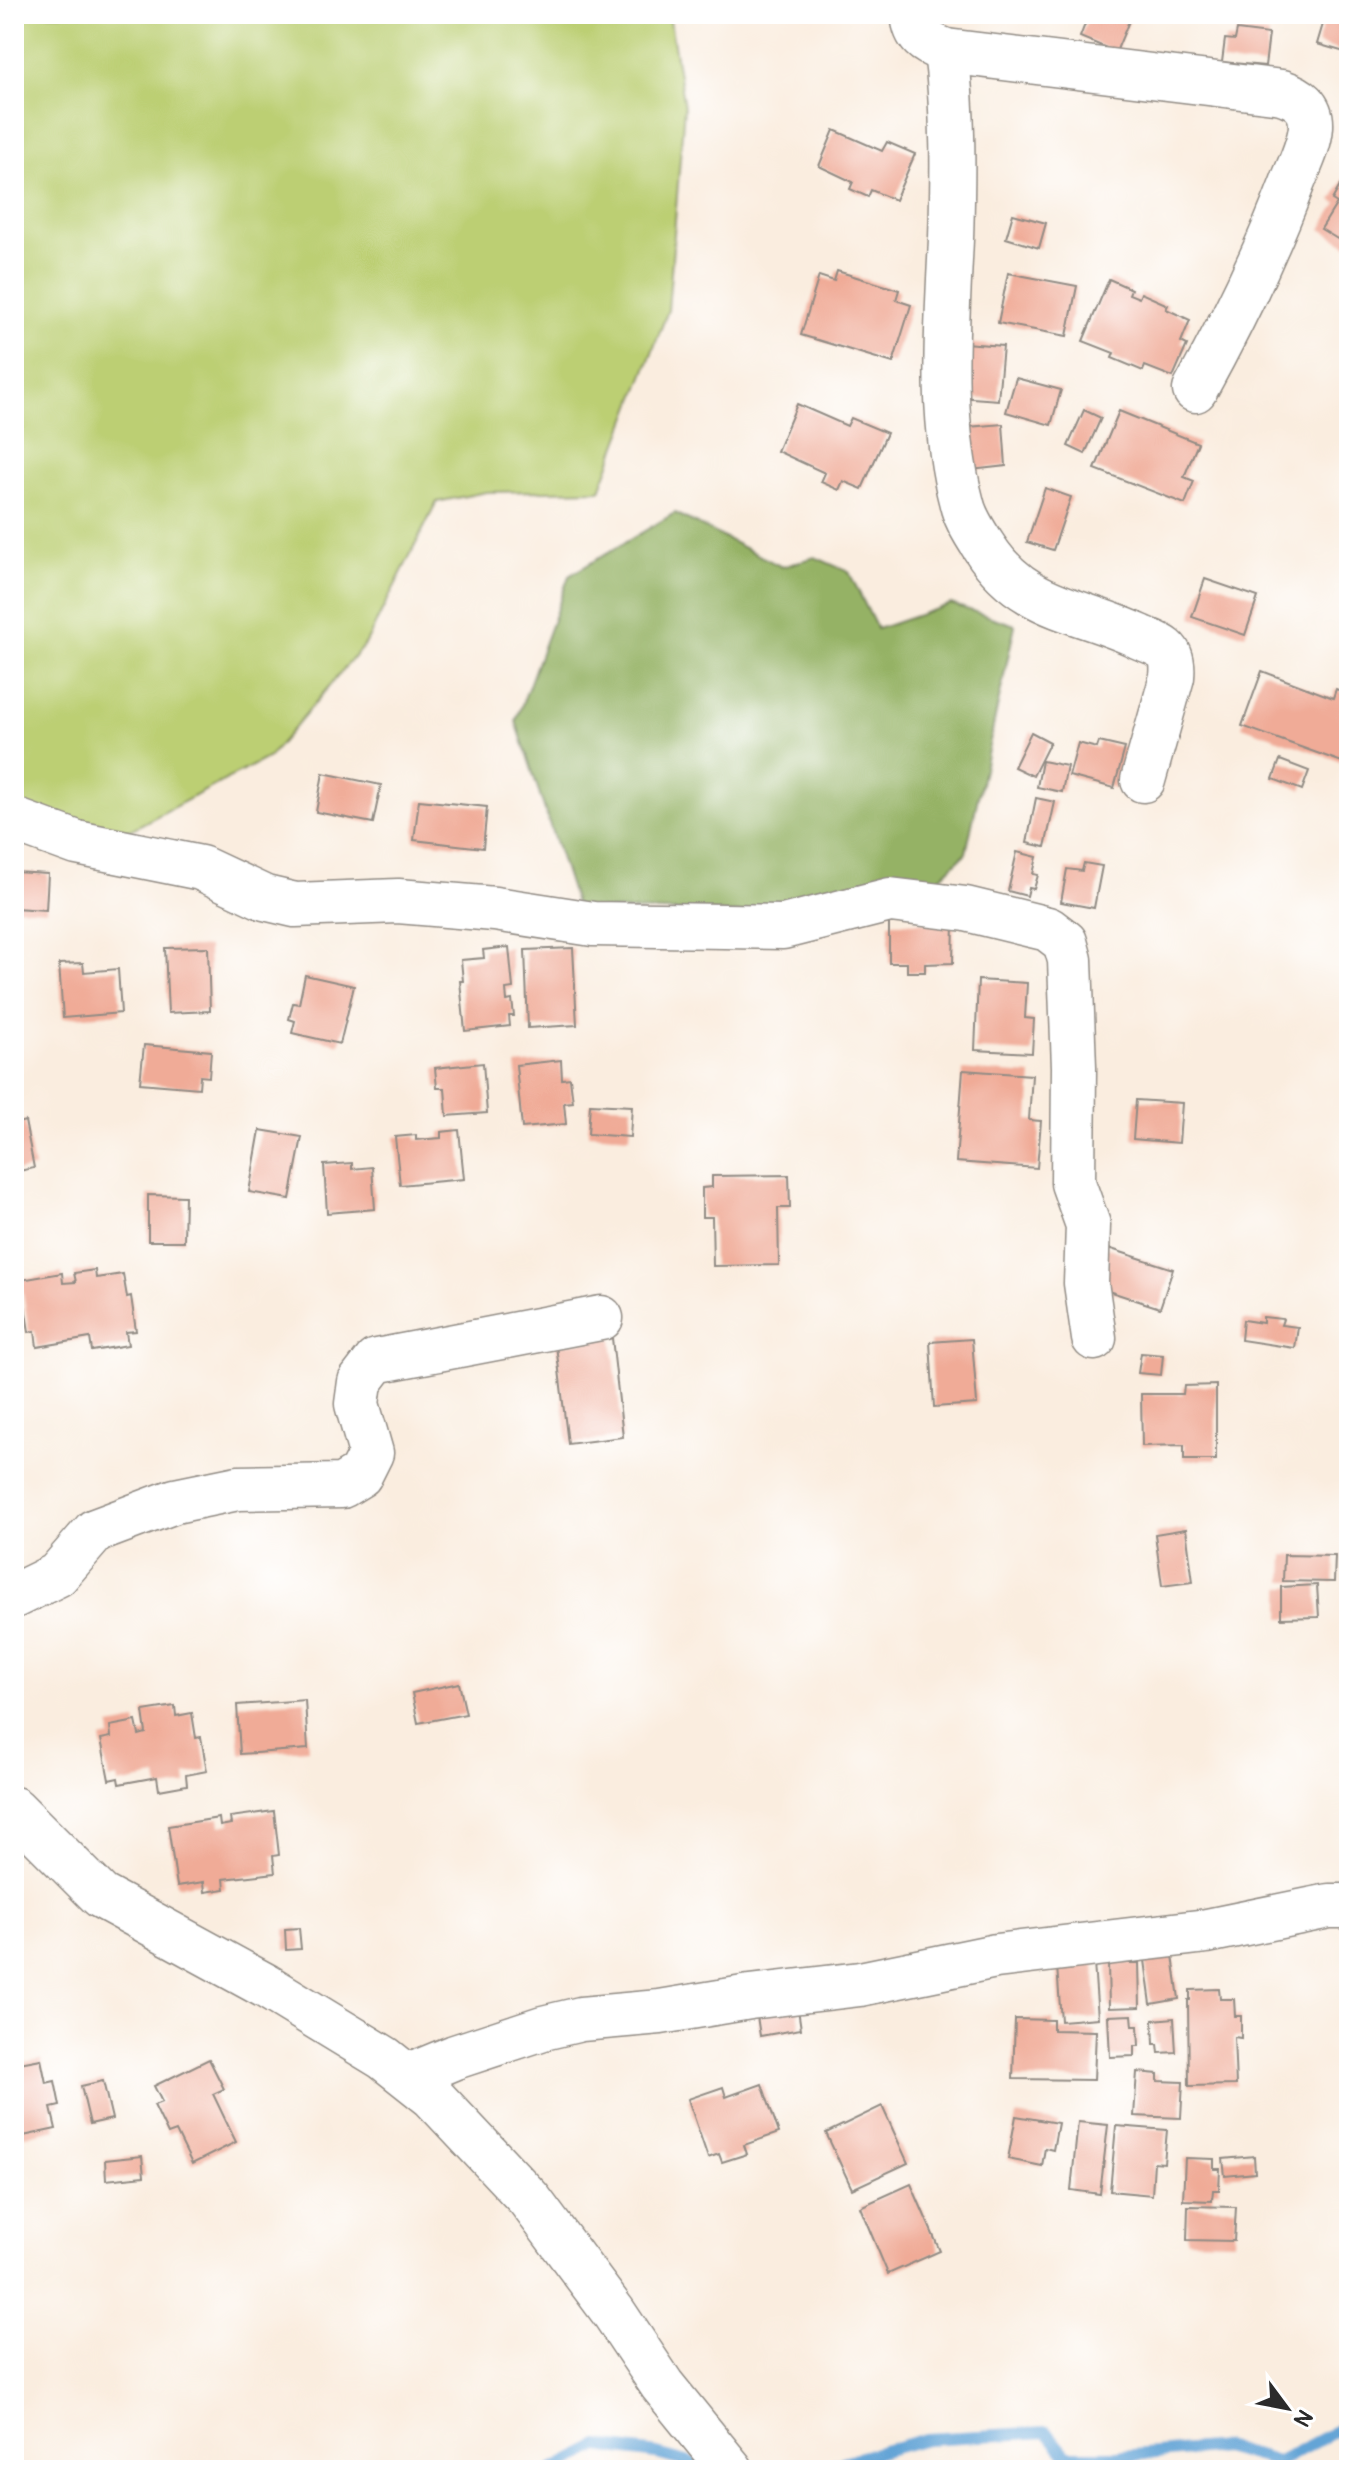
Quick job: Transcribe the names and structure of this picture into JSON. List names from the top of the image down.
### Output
{
  "north": "bottom right"
}
